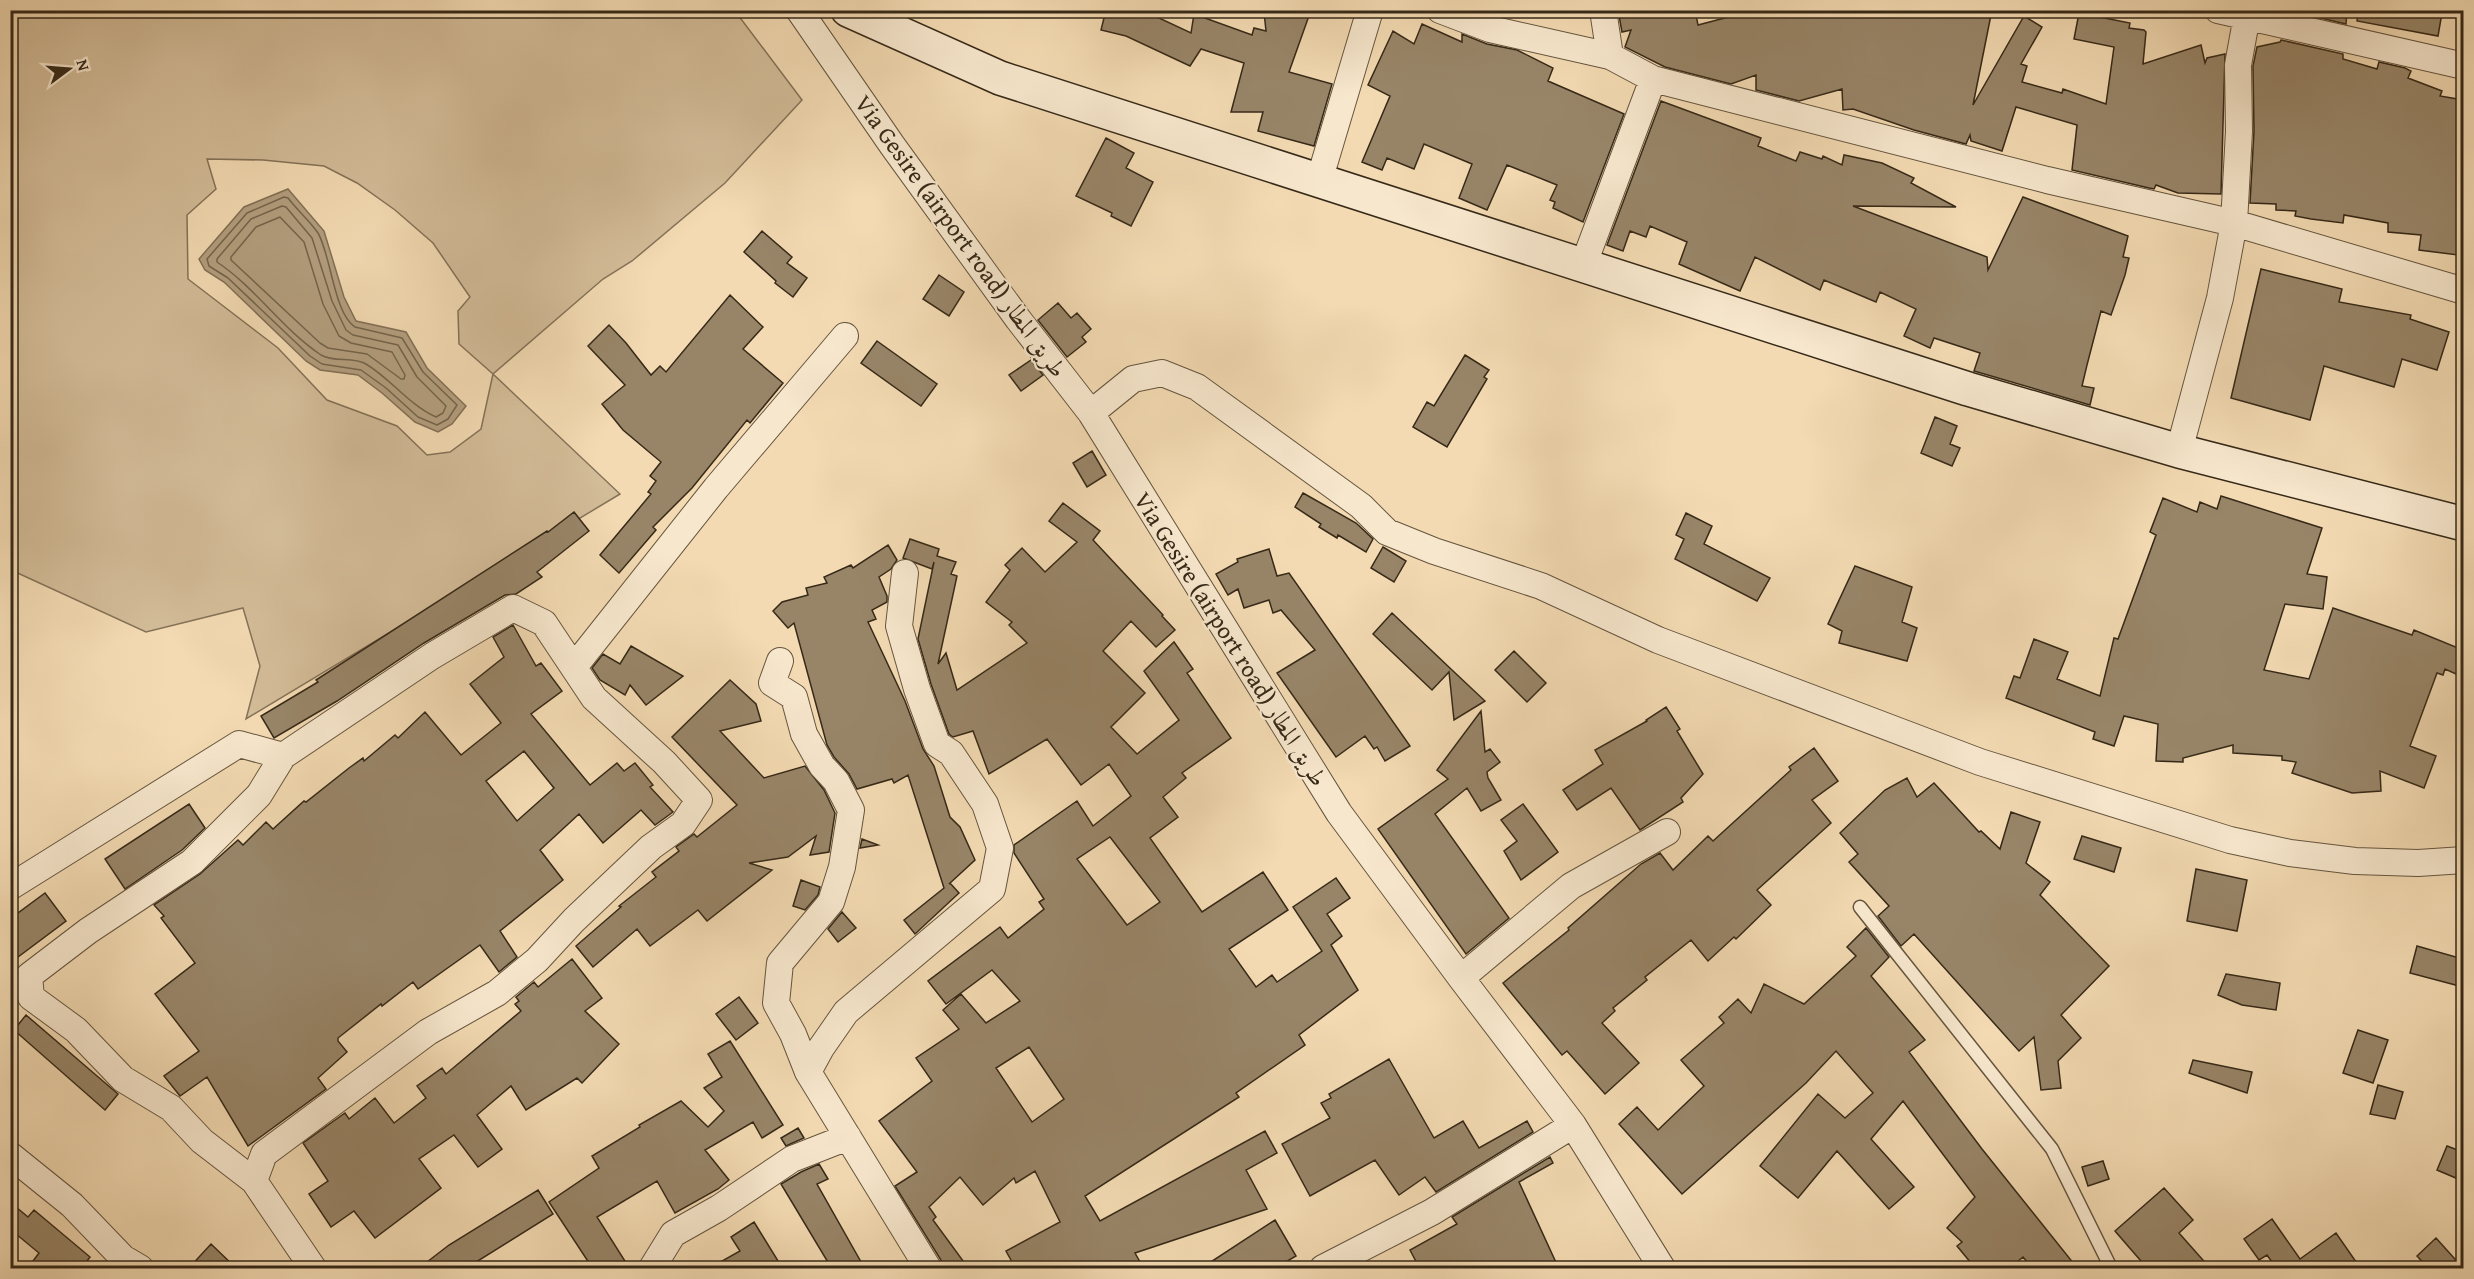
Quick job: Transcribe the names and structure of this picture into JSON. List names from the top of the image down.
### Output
{
  "streets": {
    "street": ["Via Gesire (airport road) طريق المطار"]
  },
  "north": "right"
}
